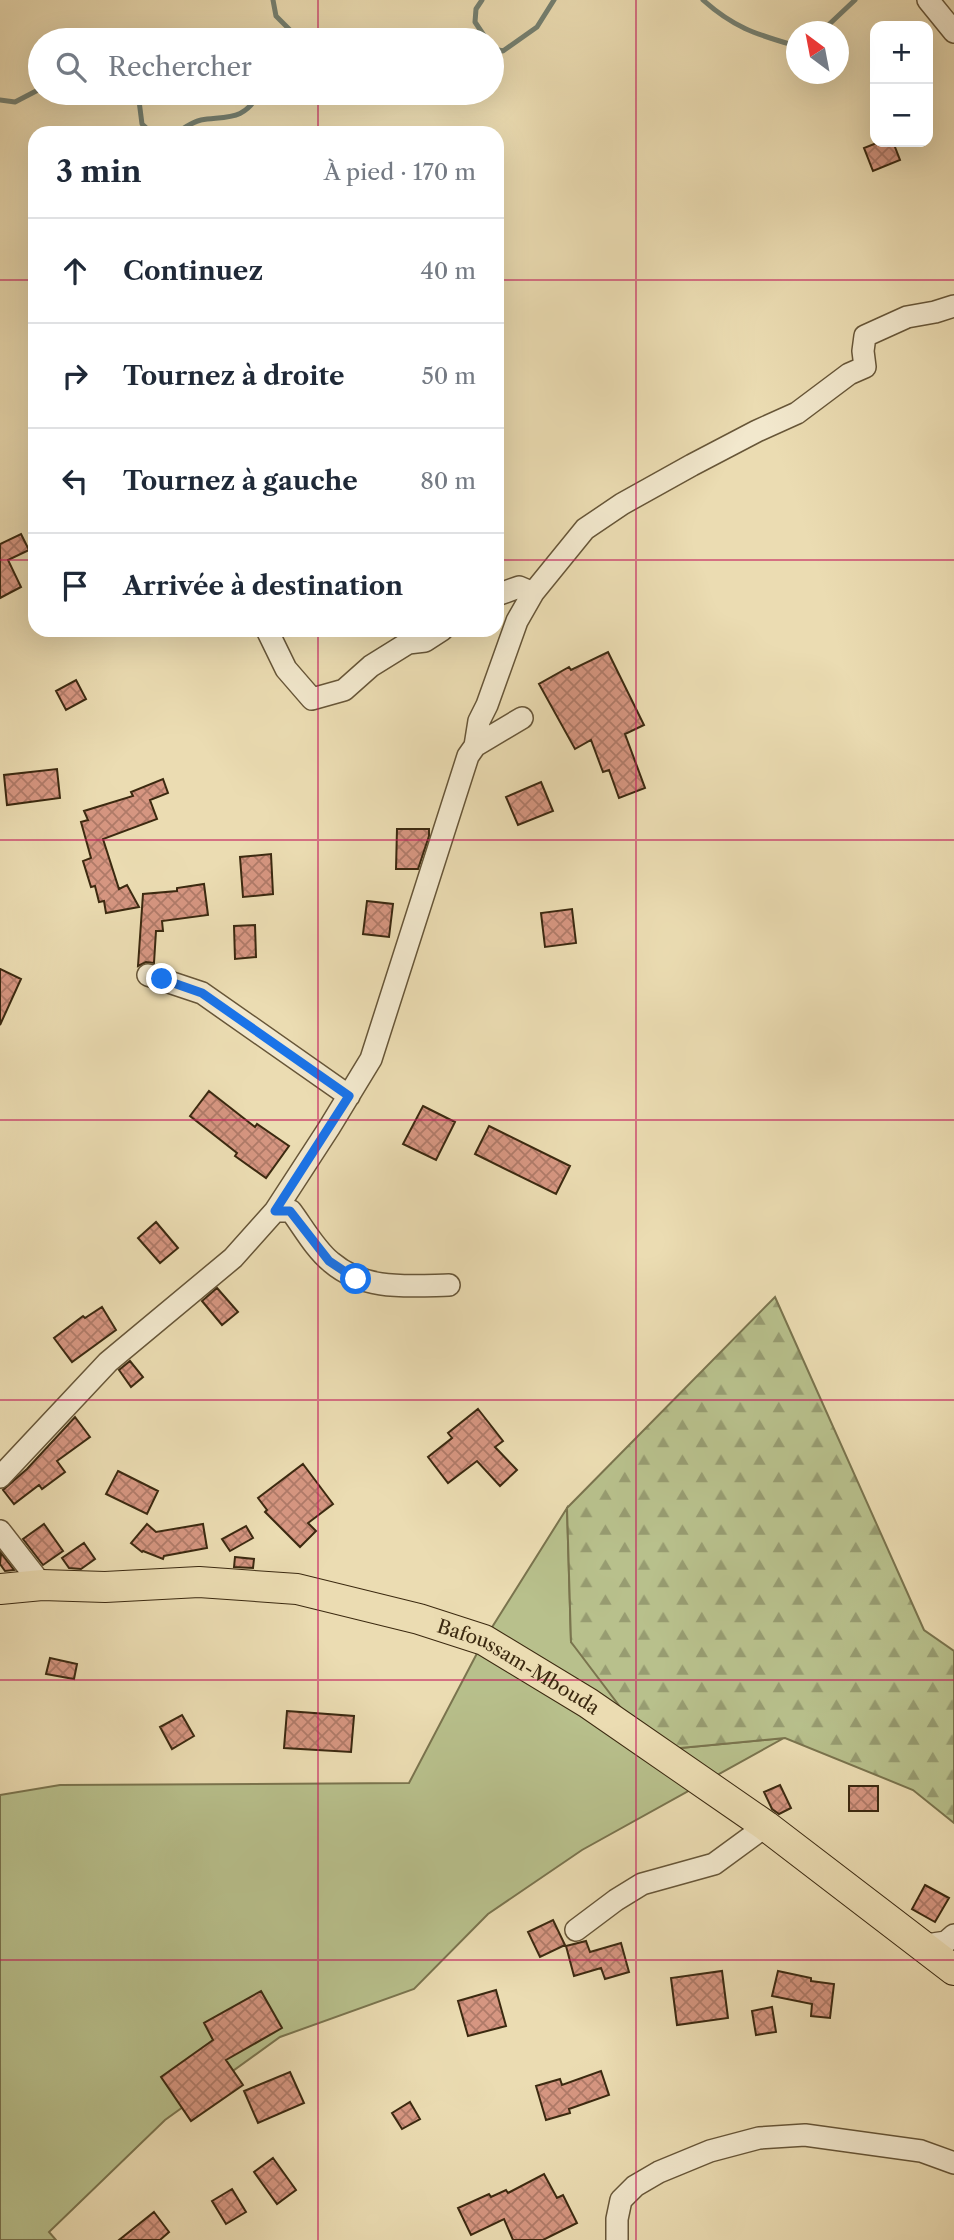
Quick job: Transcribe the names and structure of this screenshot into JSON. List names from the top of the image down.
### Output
{
  "streets": {
    "highway": ["Bafoussam-Mbouda"]
  },
  "north": "top left",
  "page": {
    "map_buttons": ["+", "−"],
    "search": "Rechercher",
    "heading": ["3 min", "À pied · 170 m"],
    "list": [
      ["Continuez", "40 m"],
      ["Tournez à droite", "50 m"],
      ["Tournez à gauche", "80 m"],
      "Arrivée à destination"
    ]
  }
}
